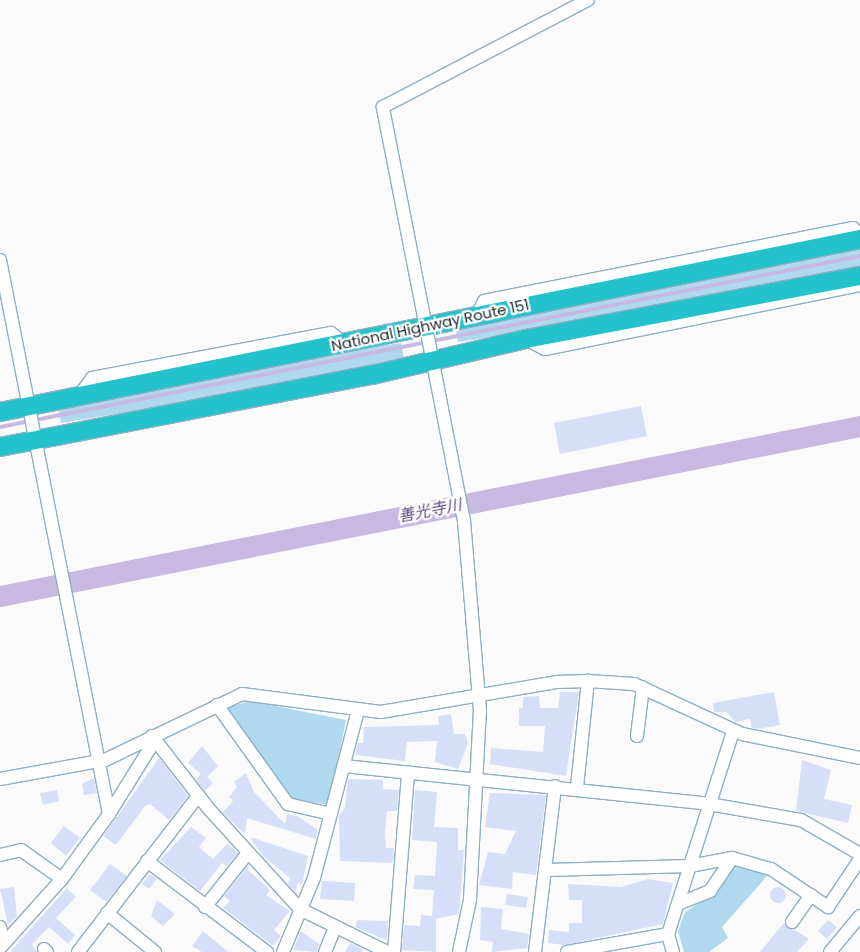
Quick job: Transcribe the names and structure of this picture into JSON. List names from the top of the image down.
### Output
{
  "streets": {
    "highway": ["National Highway Route 151"]
  },
  "water": ["善光寺川"]
}
